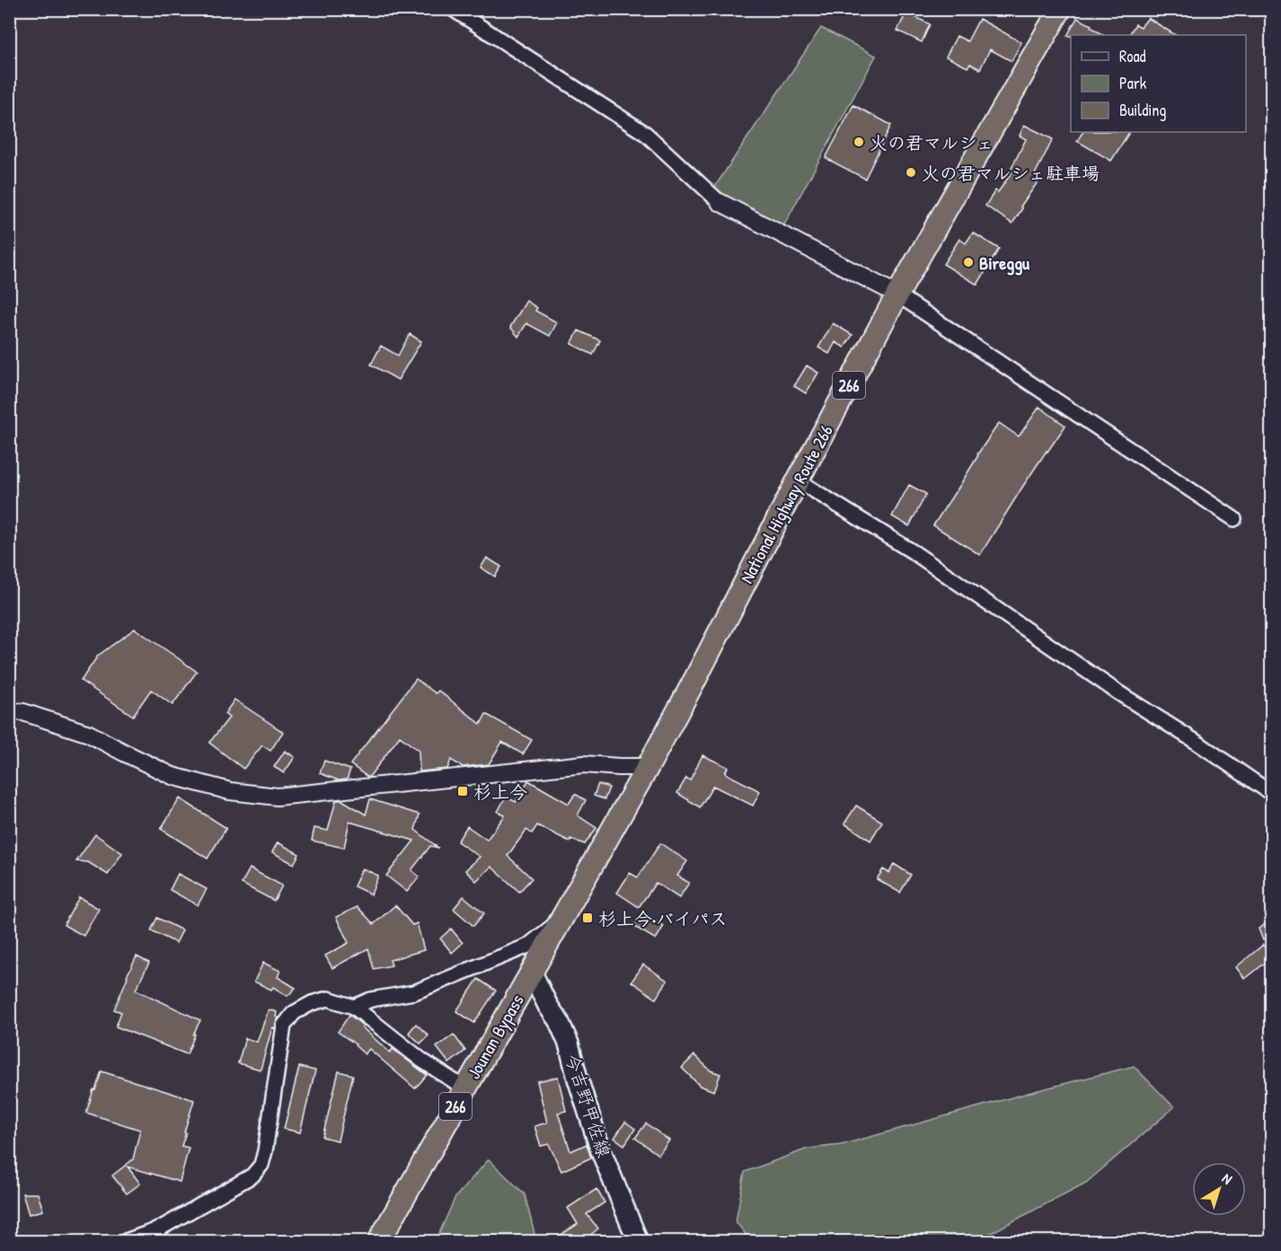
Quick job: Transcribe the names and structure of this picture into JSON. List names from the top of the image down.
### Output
{
  "streets": {
    "highway": ["266", "National Highway Route 266", "Jounan Bypass"],
    "main road": ["今吉野甲佐線"]
  },
  "crossings": [
    ["National Highway Route 266", "Jounan Bypass"],
    ["National Highway Route 266", "今吉野甲佐線"],
    ["Jounan Bypass", "今吉野甲佐線"]
  ],
  "places": {
    "other": ["火の君マルシェ", "火の君マルシェ駐車場", "Bireggu"],
    "transit": ["杉上今", "杉上今·バイパス"]
  },
  "legend": ["Road", "Park", "Building"],
  "north": "top right"
}
